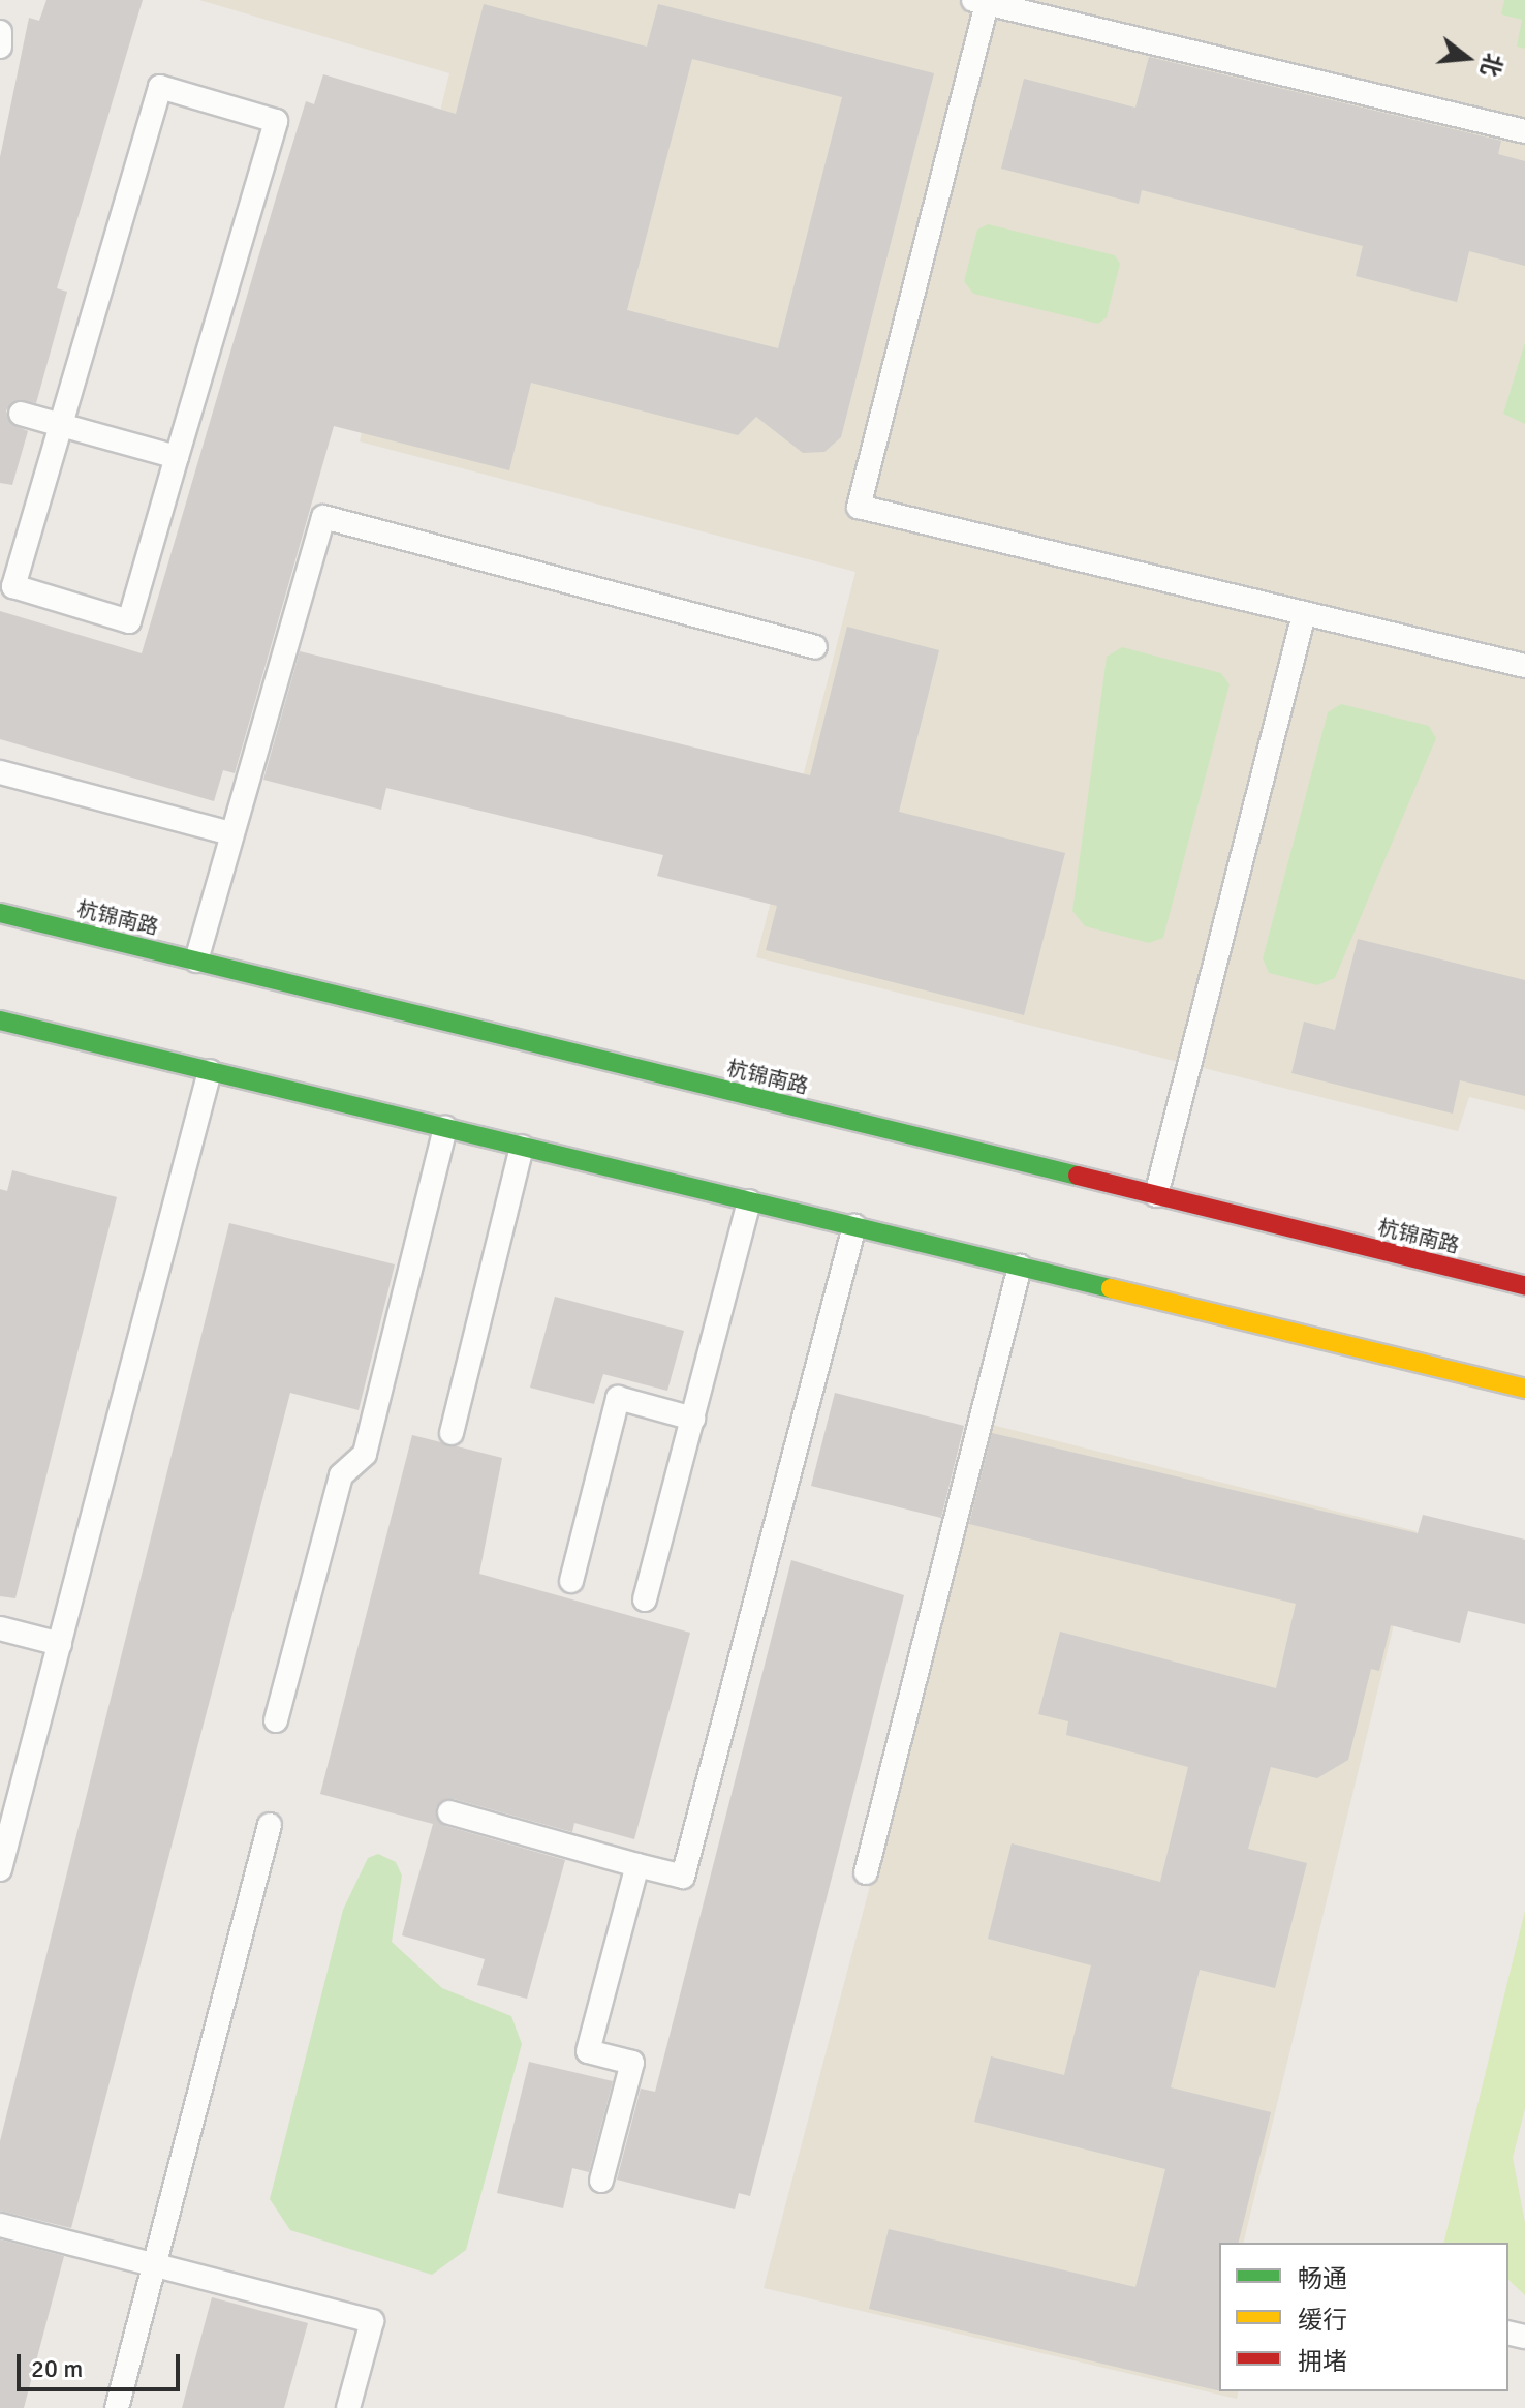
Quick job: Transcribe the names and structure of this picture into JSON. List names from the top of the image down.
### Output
{
  "streets": {
    "main road": ["杭锦南路"]
  },
  "legend": ["畅通", "缓行", "拥堵"],
  "scale_bar": "20 m",
  "north": "right"
}
